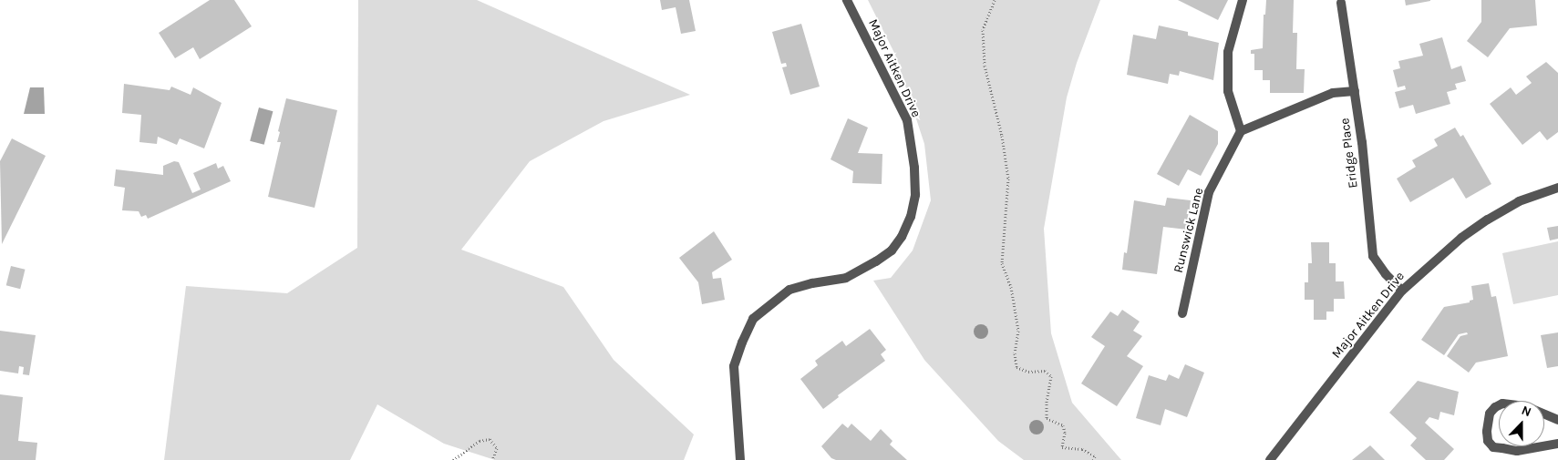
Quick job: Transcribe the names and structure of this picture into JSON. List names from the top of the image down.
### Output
{
  "streets": {
    "street": ["Major Aitken Drive", "Eridge Place", "Runswick Lane"]
  },
  "crossings": [
    ["Major Aitken Drive", "Eridge Place"]
  ],
  "north": "top"
}
